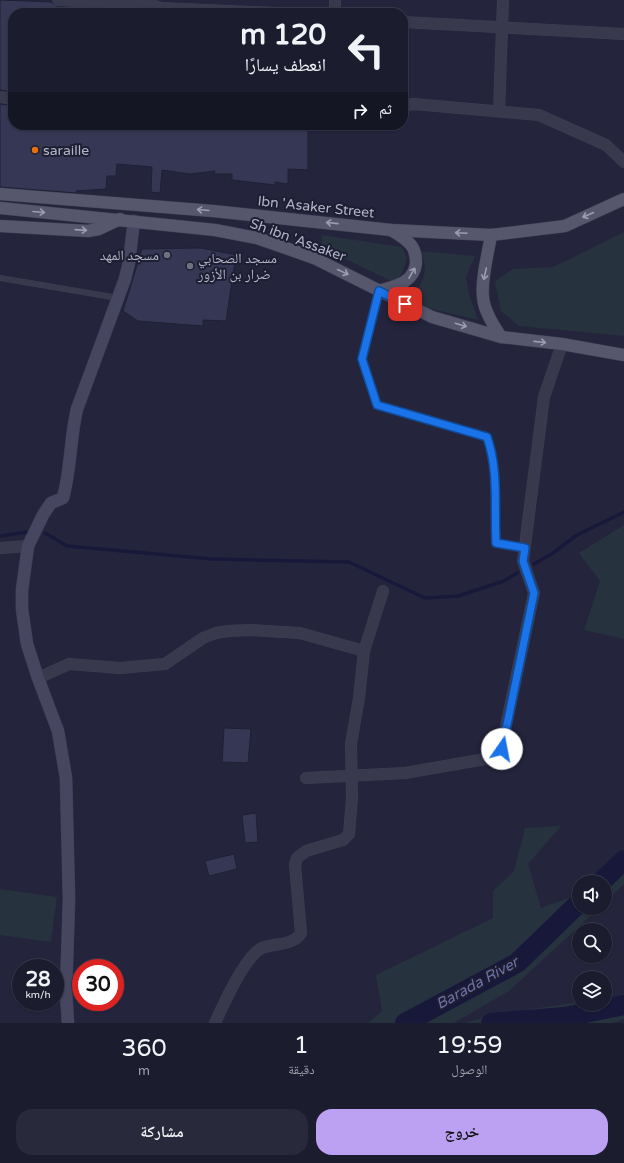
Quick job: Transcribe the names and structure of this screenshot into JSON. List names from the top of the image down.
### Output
{
  "streets": {
    "main road": ["Ibn 'Asaker Street", "Sh ibn 'Assaker"]
  },
  "one_way": ["Ibn 'Asaker Street", "Sh ibn 'Assaker"],
  "water": ["Barada River"],
  "places": ["saraille", "مسجد المهد", "مسجد الصحابي ضرار بن الأزور"],
  "page": {
    "turn": ["120 m", "انعطف يسارًا"],
    "then": "ثم",
    "speed": "28 km/h",
    "limit": "30",
    "eta": [
      "19:59",
      "الوصول",
      "1",
      "دقيقة",
      "360",
      "m"
    ],
    "buttons": ["خروج", "مشاركة"]
  }
}
